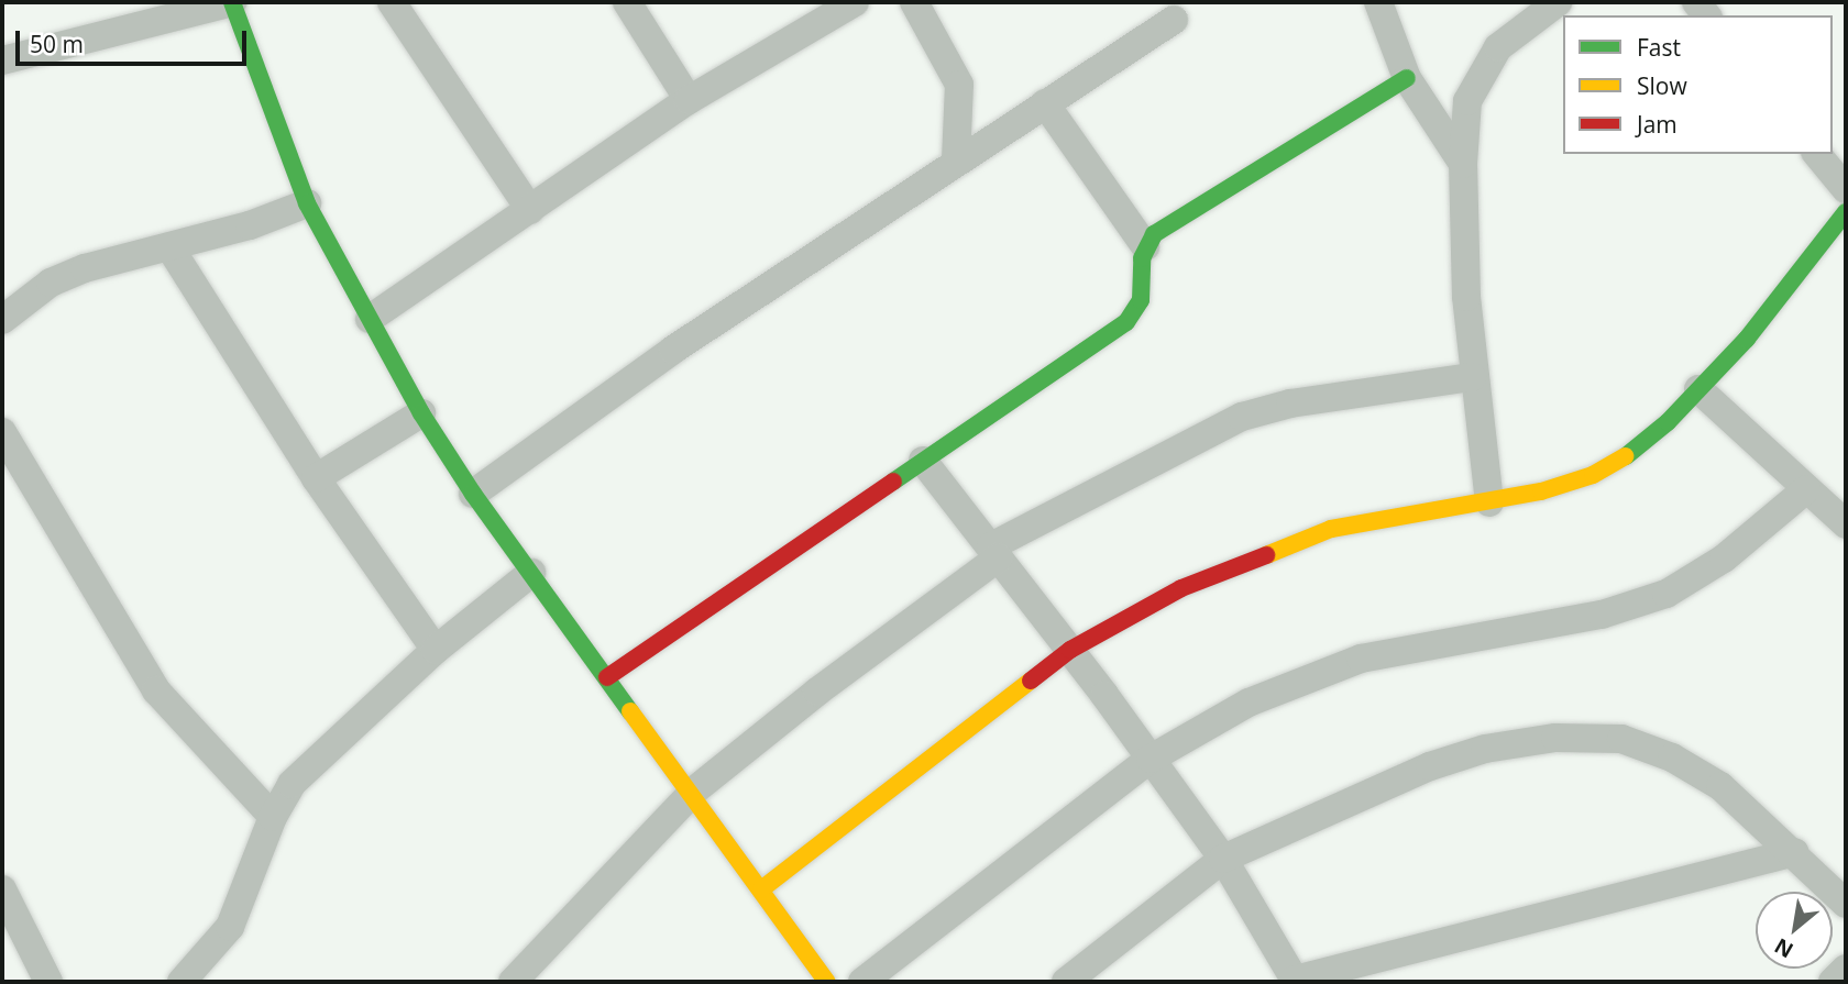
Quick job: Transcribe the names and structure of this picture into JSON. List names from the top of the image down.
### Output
{
  "legend": ["Fast", "Slow", "Jam"],
  "scale_bar": "50 m",
  "north": "bottom left"
}
